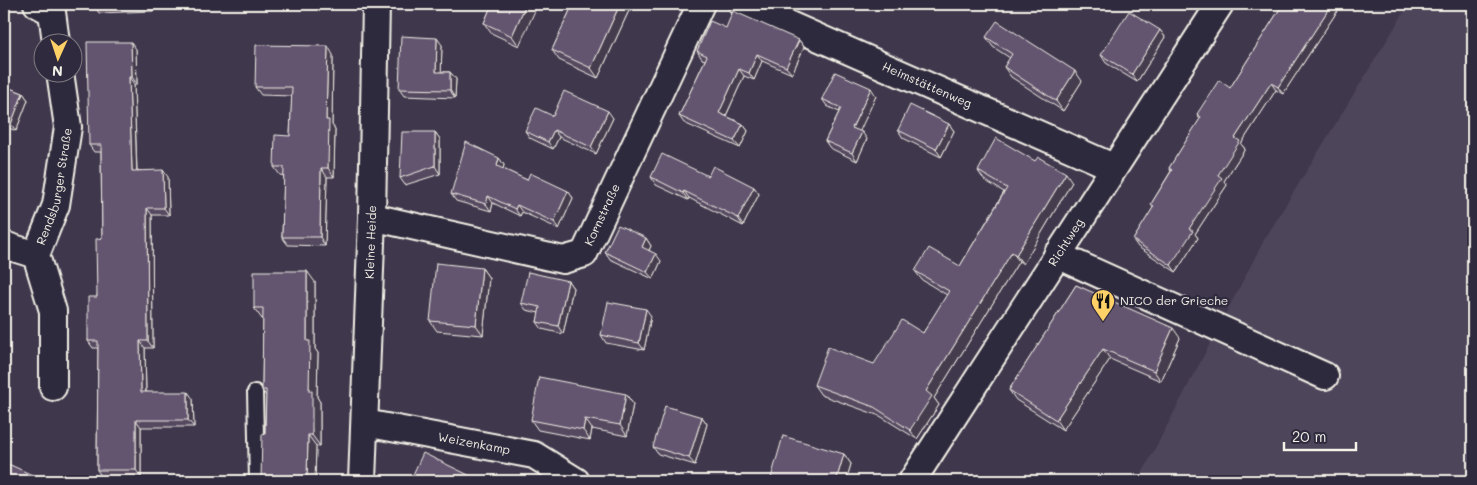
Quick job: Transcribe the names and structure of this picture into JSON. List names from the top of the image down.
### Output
{
  "streets": {
    "street": [
      "Heimstättenweg",
      "Rendsburger Straße",
      "Kornstraße",
      "Richtweg",
      "Kleine Heide",
      "Weizenkamp"
    ]
  },
  "crossings": [
    ["Heimstättenweg", "Richtweg"],
    ["Kornstraße", "Kleine Heide"],
    ["Kleine Heide", "Weizenkamp"]
  ],
  "places": {
    "restaurant": ["NICO der Grieche"]
  },
  "scale_bar": "20 m",
  "north": "bottom"
}
